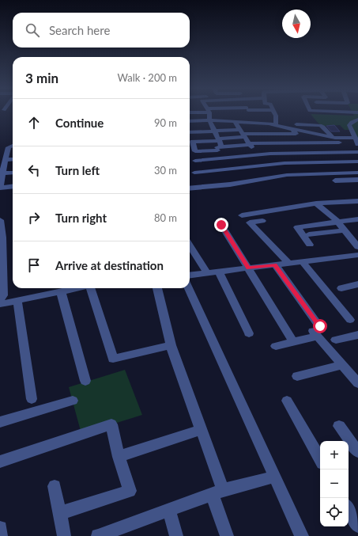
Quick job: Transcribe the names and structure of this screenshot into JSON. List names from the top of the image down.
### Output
{
  "north": "bottom",
  "page": {
    "search": "Search here",
    "heading": ["3 min", "Walk · 200 m"],
    "list": [
      ["Continue", "90 m"],
      ["Turn left", "30 m"],
      ["Turn right", "80 m"],
      "Arrive at destination"
    ],
    "map_buttons": ["+", "−"]
  }
}
